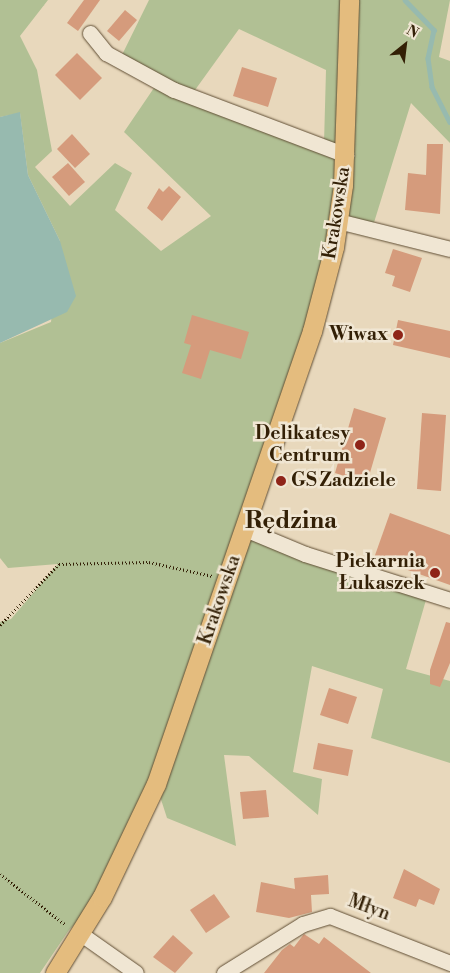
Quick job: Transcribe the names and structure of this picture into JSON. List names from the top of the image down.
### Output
{
  "streets": {
    "main road": ["Krakowska"],
    "street": ["Młyn"]
  },
  "districts": ["Rędzina"],
  "places": [
    "Wiwax",
    "Delikatesy Centrum",
    "GS Zadziele",
    "Piekarnia Łukaszek"
  ],
  "north": "top right"
}
